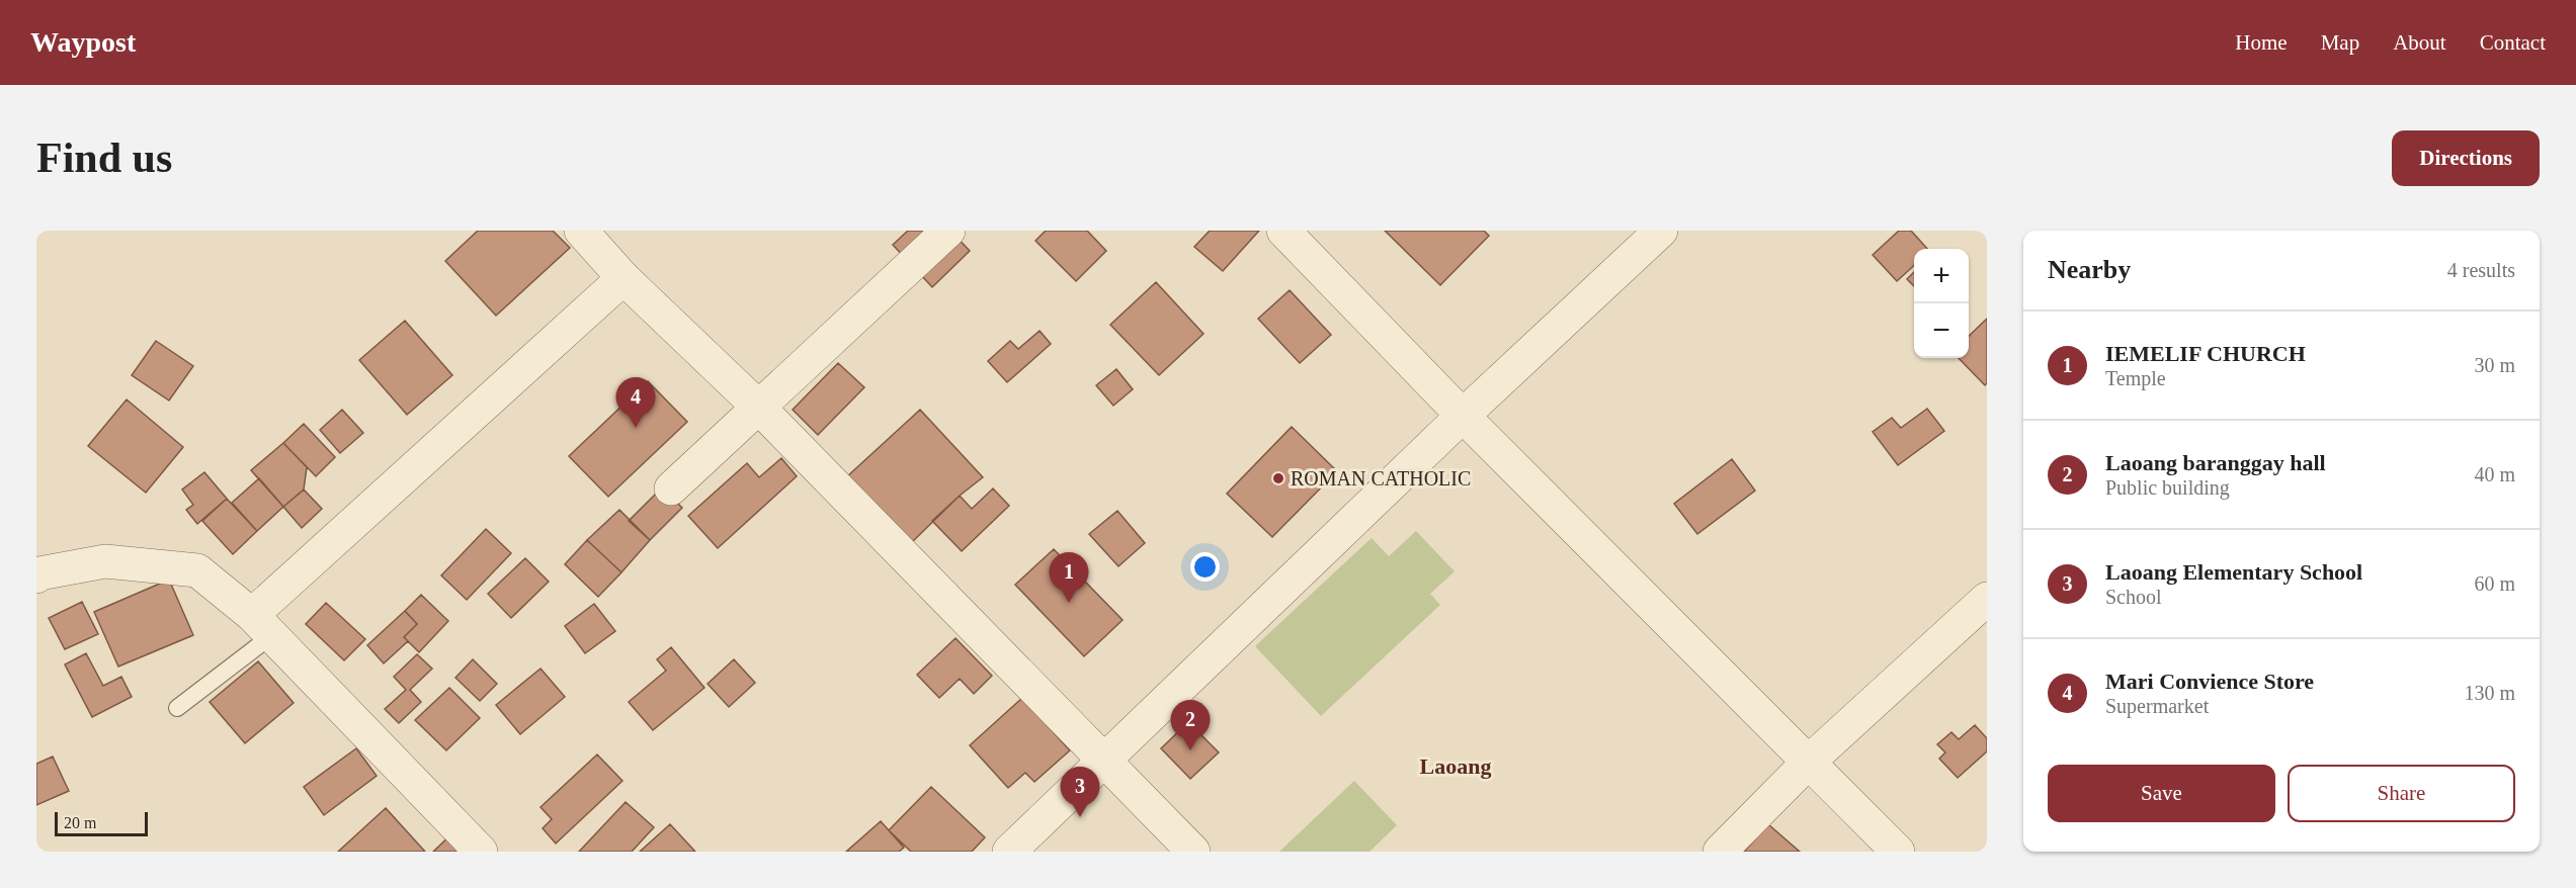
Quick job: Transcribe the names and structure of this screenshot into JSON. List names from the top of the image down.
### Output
{
  "districts": ["Laoang"],
  "places": ["ROMAN CATHOLIC"],
  "scale_bar": "20 m",
  "page": {
    "header": "Waypost",
    "nav": [
      "Home",
      "Map",
      "About",
      "Contact"
    ],
    "buttons": [
      "Directions",
      ["Save", "Share"]
    ],
    "title": "Find us",
    "heading": ["Nearby", "4 results"],
    "map_buttons": ["+", "−"],
    "list": [
      {
        "mark": "1",
        "name": "IEMELIF CHURCH",
        "note": "Temple",
        "value": "30 m"
      },
      {
        "mark": "2",
        "name": "Laoang baranggay hall",
        "note": "Public building",
        "value": "40 m"
      },
      {
        "mark": "3",
        "name": "Laoang Elementary School",
        "note": "School",
        "value": "60 m"
      },
      {
        "mark": "4",
        "name": "Mari Convience Store",
        "note": "Supermarket",
        "value": "130 m"
      }
    ],
    "pins": [
      "4",
      "1",
      "2",
      "3"
    ],
    "scale": "20 m"
  }
}
